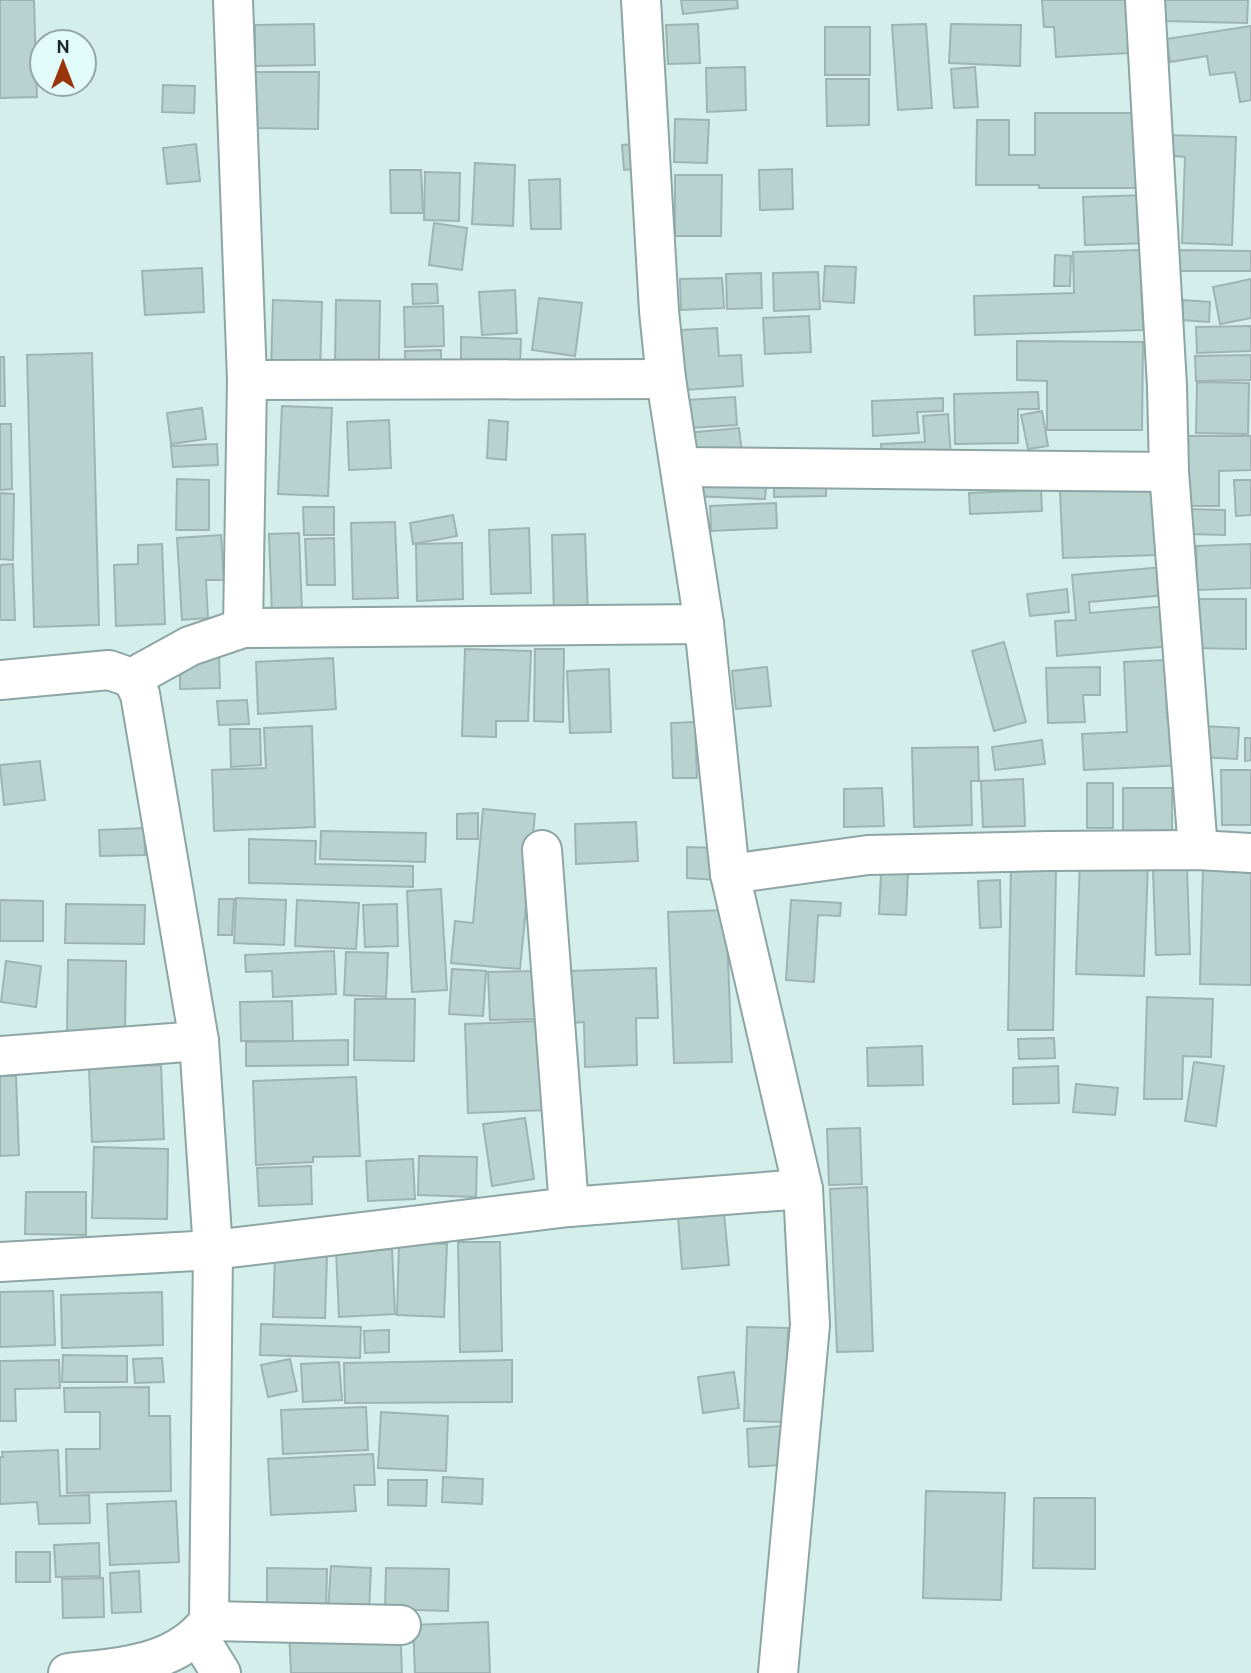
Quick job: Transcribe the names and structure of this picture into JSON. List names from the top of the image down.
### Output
{
  "north": "top"
}
